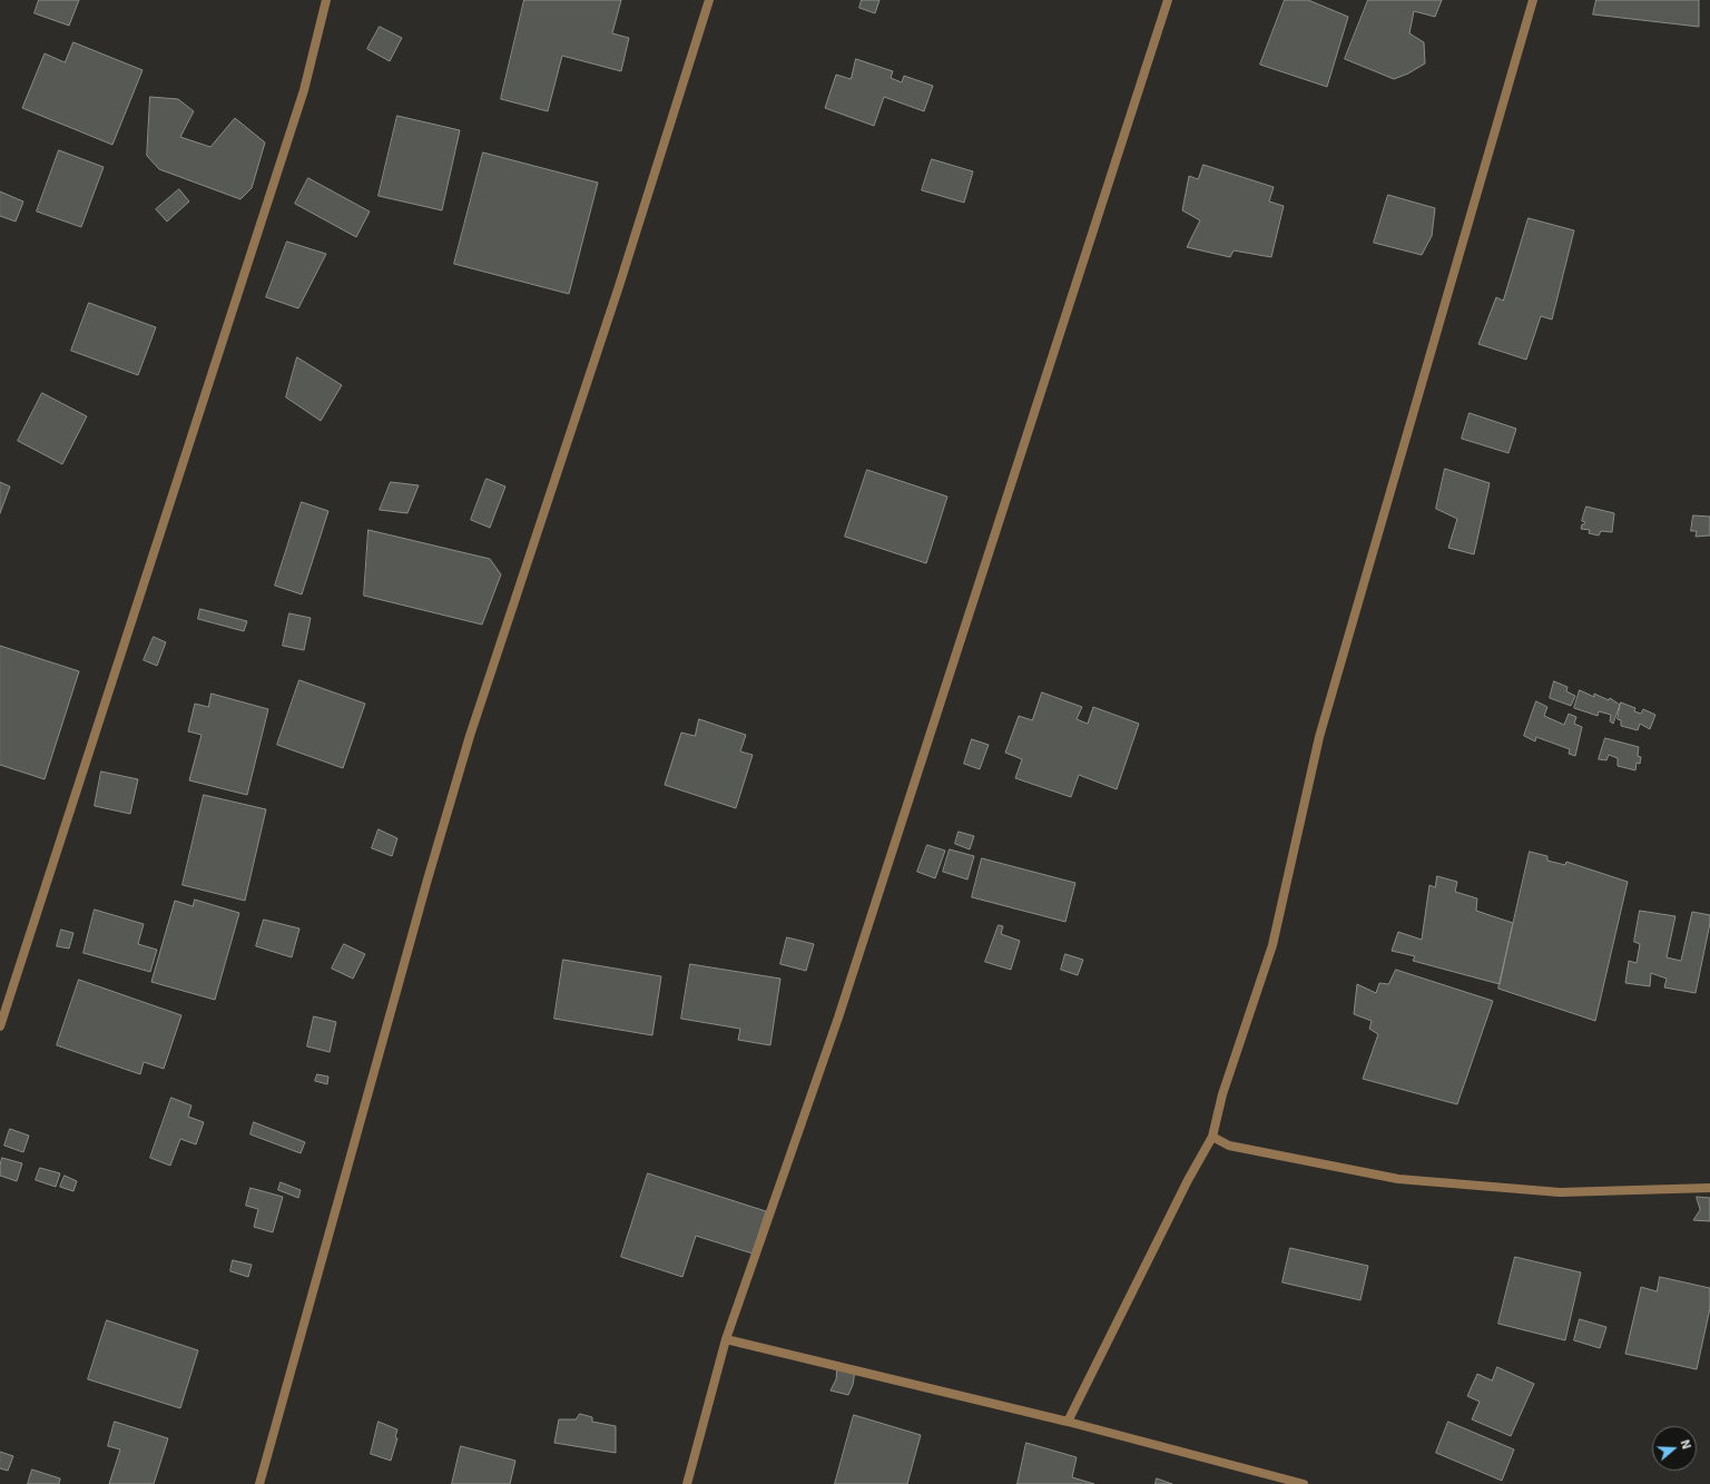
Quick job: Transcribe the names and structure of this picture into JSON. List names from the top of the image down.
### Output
{
  "north": "right"
}
